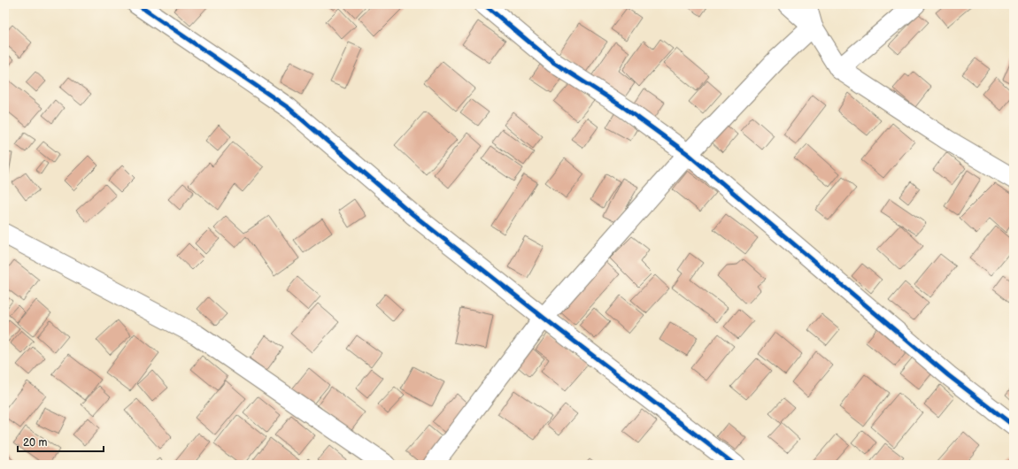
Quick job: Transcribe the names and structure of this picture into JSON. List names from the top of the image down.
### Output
{
  "scale_bar": "20 m"
}
